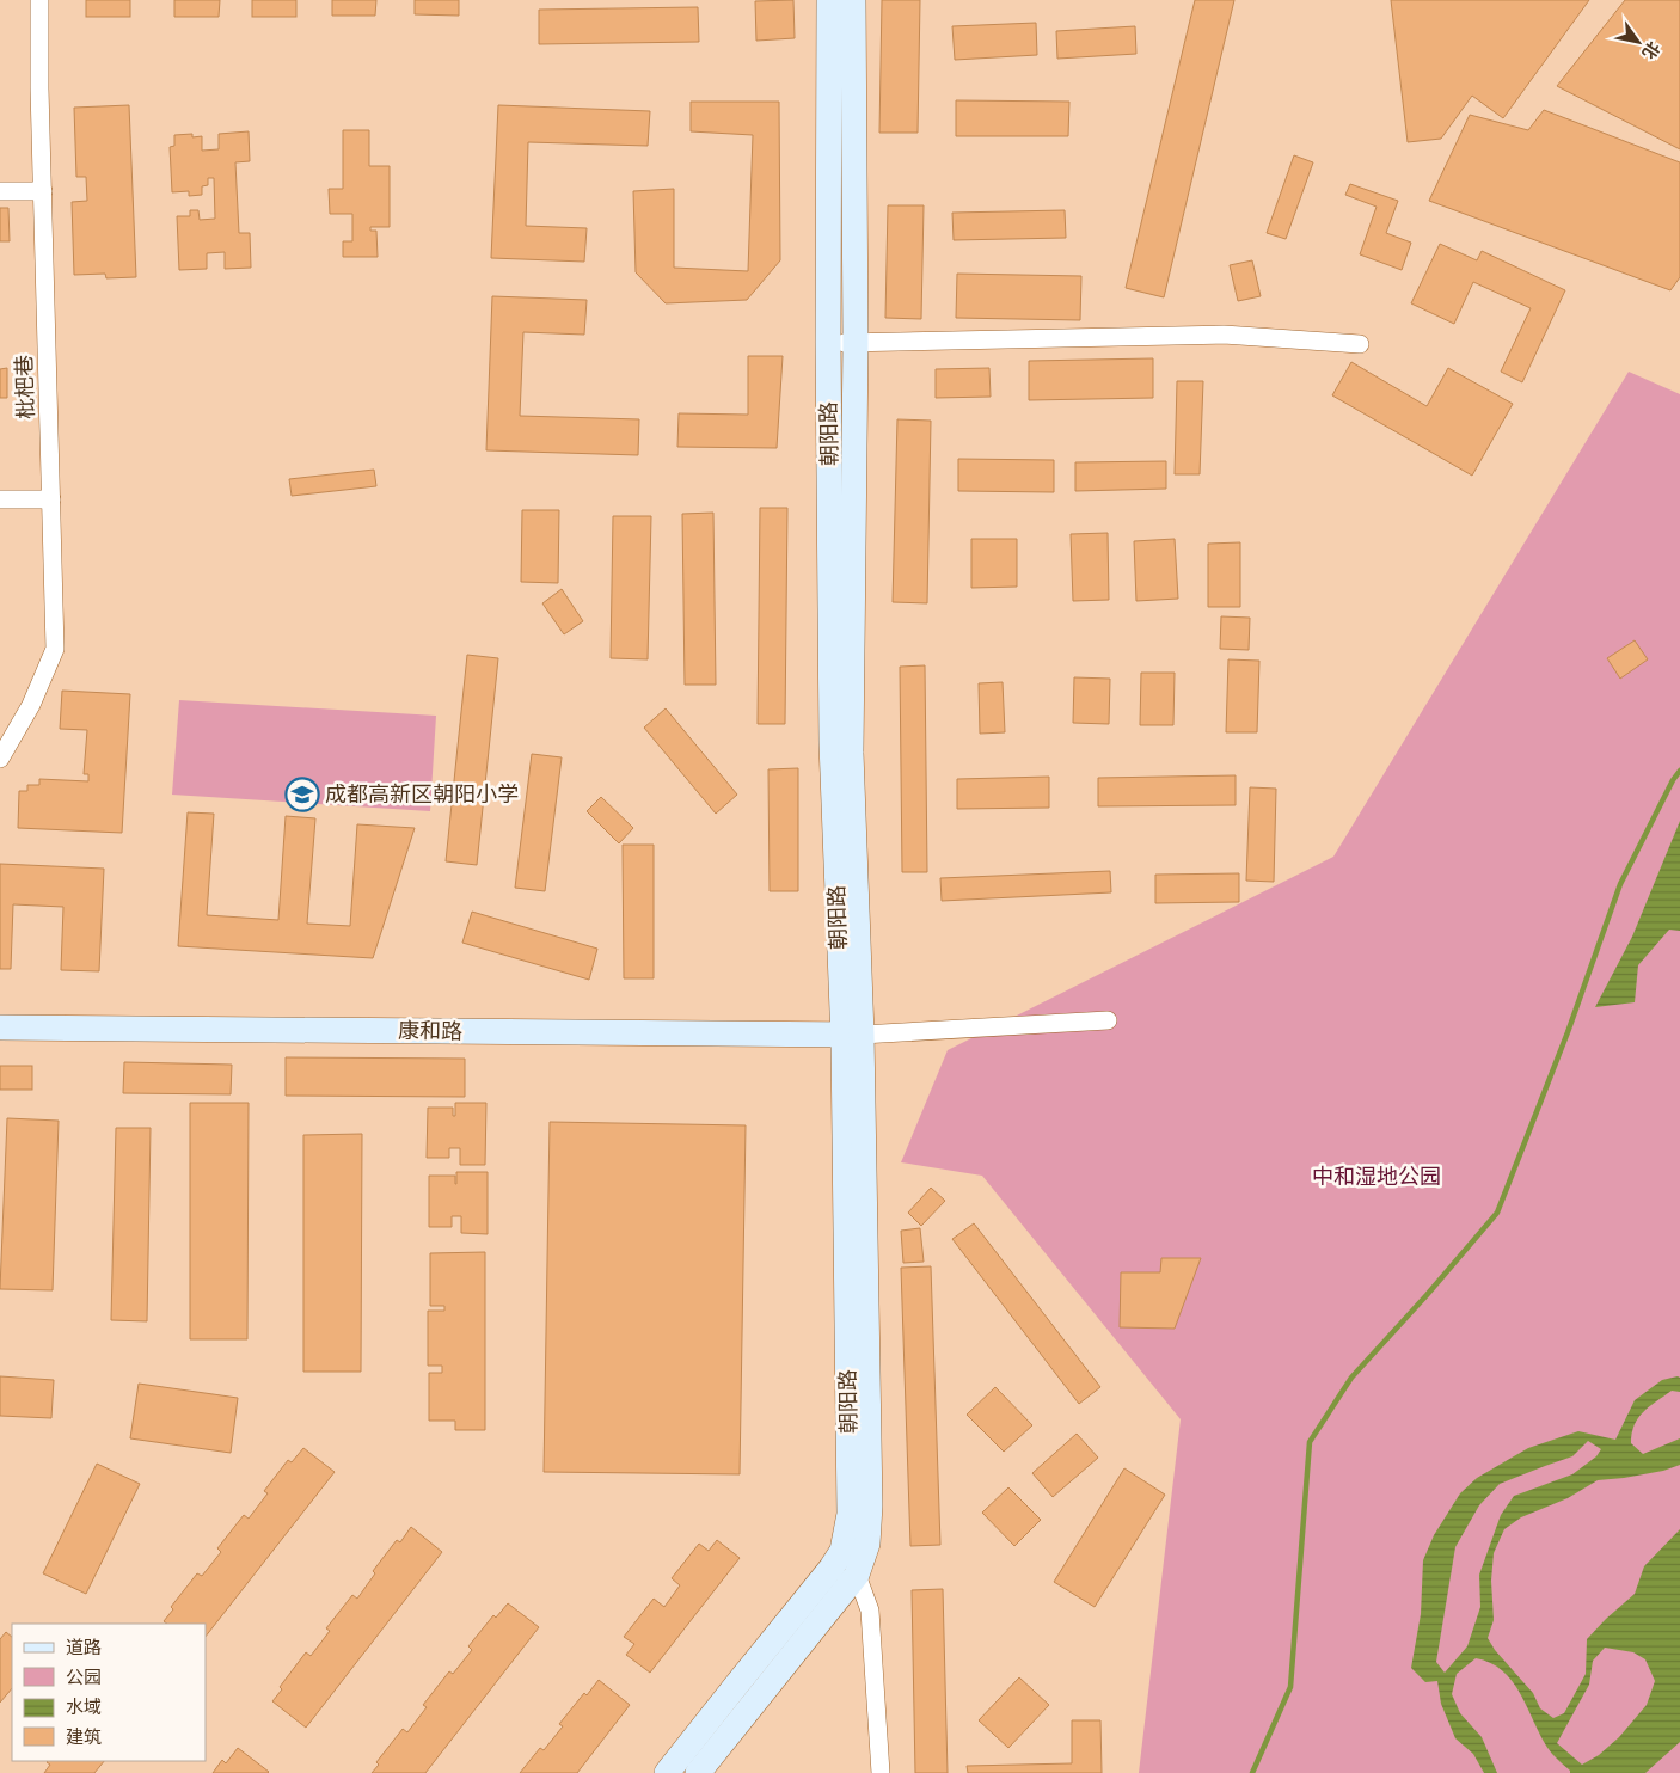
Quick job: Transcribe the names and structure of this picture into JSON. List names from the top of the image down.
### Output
{
  "streets": {
    "main road": ["朝阳路", "康和路"],
    "street": ["枇杷巷"]
  },
  "crossings": [
    ["朝阳路", "康和路"]
  ],
  "parks": ["中和湿地公园"],
  "places": {
    "school or university": ["成都高新区朝阳小学"]
  },
  "legend": [
    "道路",
    "公园",
    "水域",
    "建筑"
  ],
  "north": "bottom right"
}
